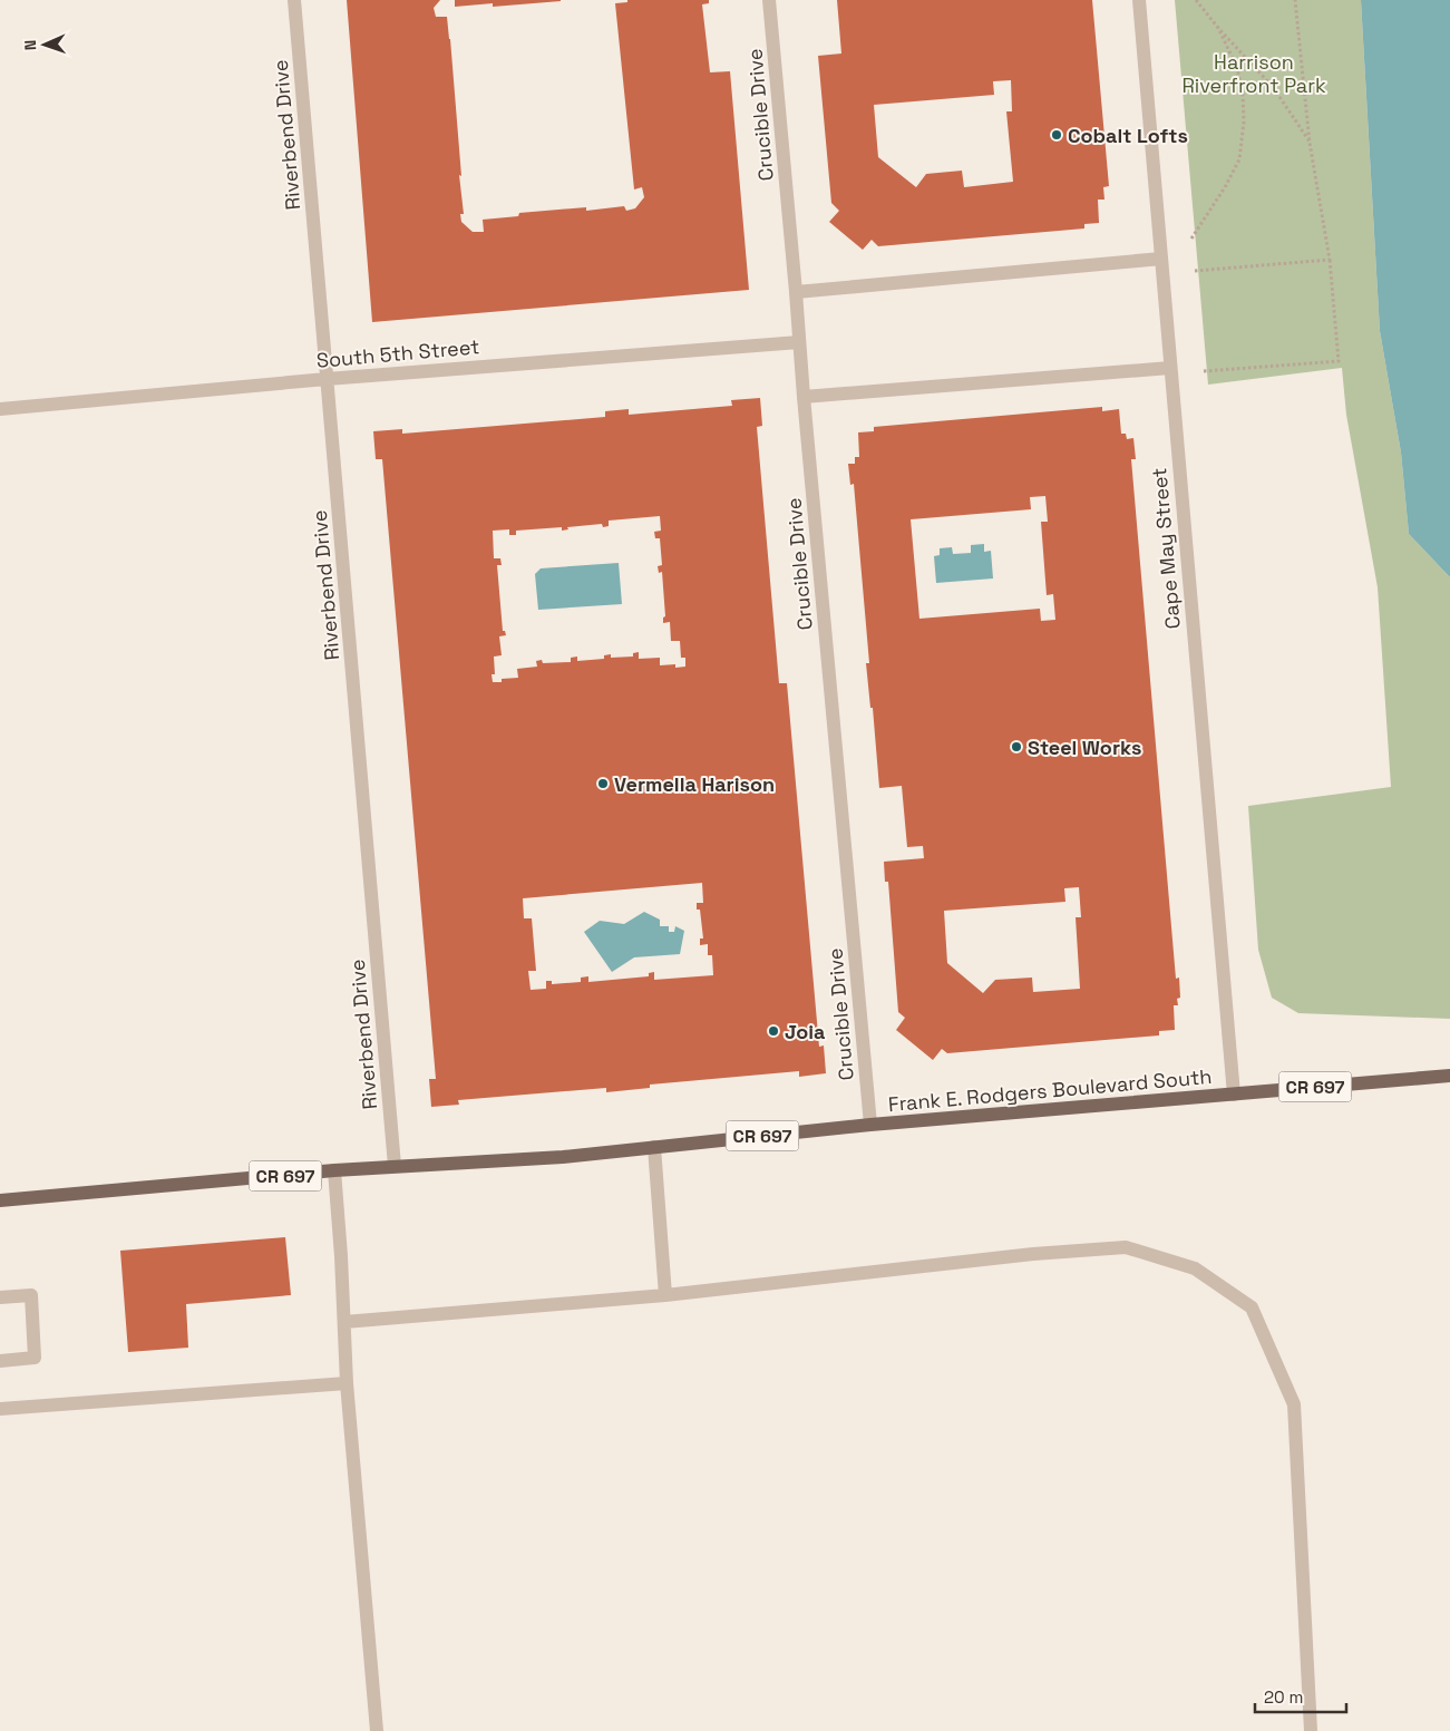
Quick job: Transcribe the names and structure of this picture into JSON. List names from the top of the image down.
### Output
{
  "streets": {
    "main road": ["CR 697", "Frank E. Rodgers Boulevard South"],
    "street": [
      "Crucible Drive",
      "Riverbend Drive",
      "South 5th Street",
      "Cape May Street"
    ]
  },
  "crossings": [
    ["Crucible Drive", "South 5th Street"],
    ["Crucible Drive", "Frank E. Rodgers Boulevard South"],
    ["Riverbend Drive", "South 5th Street"],
    ["Riverbend Drive", "CR 697"],
    ["Cape May Street", "Frank E. Rodgers Boulevard South"],
    ["CR 697", "Frank E. Rodgers Boulevard South"]
  ],
  "parks": ["Harrison Riverfront Park"],
  "places": [
    "Cobalt Lofts",
    "Steel Works",
    "Vermella Harison",
    "Joia"
  ],
  "scale_bar": "20 m",
  "north": "left"
}
